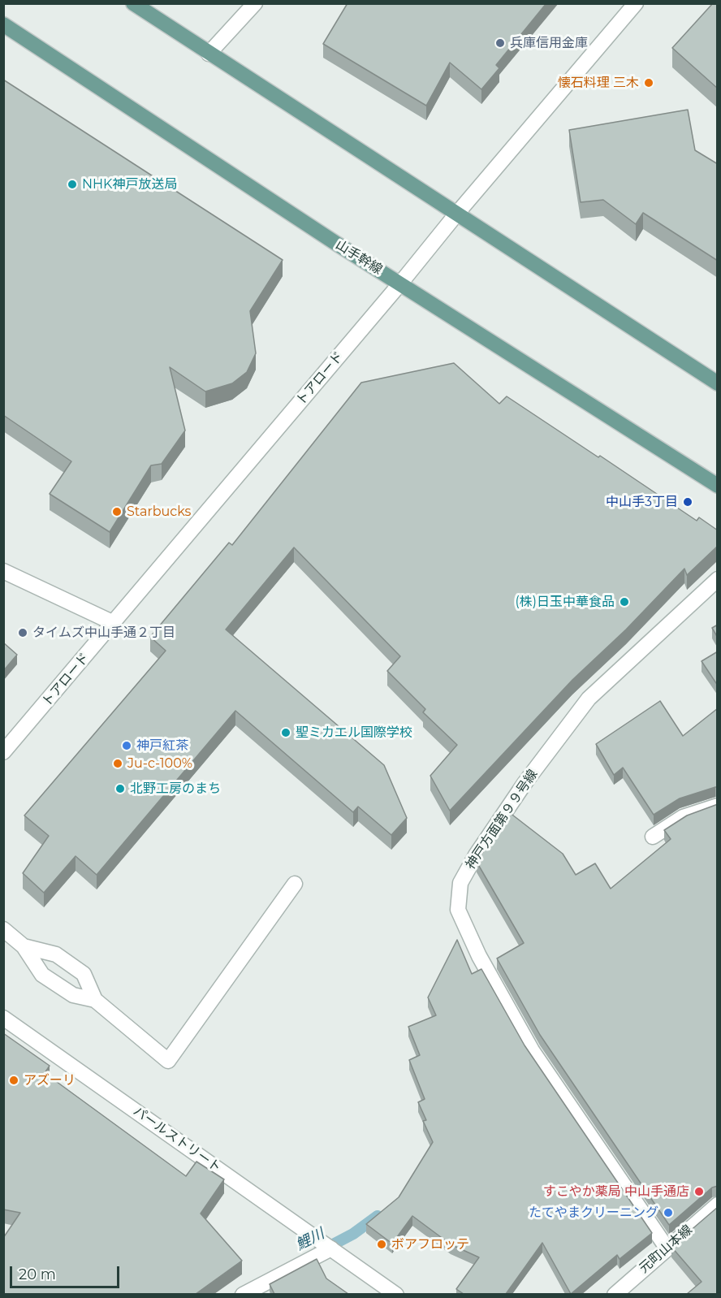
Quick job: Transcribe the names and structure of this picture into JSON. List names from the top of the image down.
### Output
{
  "streets": {
    "main road": ["山手幹線"],
    "street": [
      "トアロード",
      "神戸方面第９９号線",
      "パールストリート",
      "元町山本線"
    ]
  },
  "crossings": [
    ["山手幹線", "トアロード"],
    ["神戸方面第９９号線", "元町山本線"]
  ],
  "water": ["鯉川"],
  "places": [
    "兵庫信用金庫",
    "懐石料理 三木",
    "NHK神戸放送局",
    "中山手3丁目",
    "Starbucks",
    "(株)日玉中華食品",
    "タイムズ中山手通２丁目",
    "聖ミカエル国際学校",
    "神戸紅茶",
    "Ju-c-100%",
    "北野工房のまち",
    "アズーリ",
    "すこやか薬局 中山手通店",
    "たてやまクリーニング",
    "ボアフロッテ"
  ],
  "scale_bar": "20 m"
}
